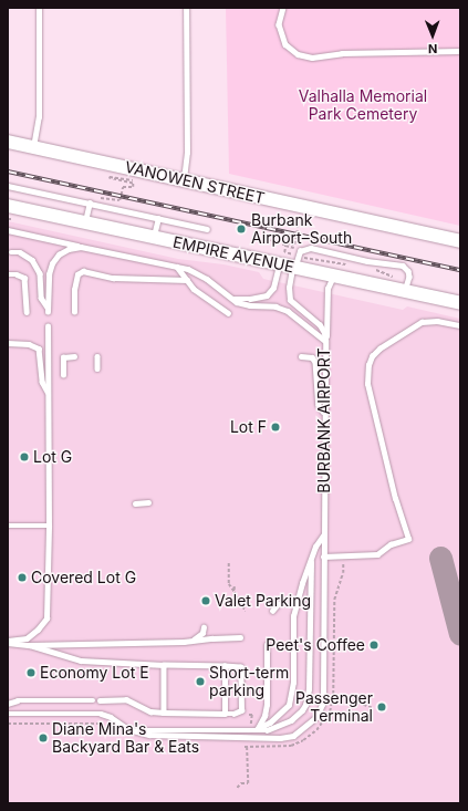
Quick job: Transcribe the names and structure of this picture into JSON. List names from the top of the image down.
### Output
{
  "streets": {
    "main road": ["VANOWEN STREET", "EMPIRE AVENUE"],
    "lane": ["BURBANK AIRPORT"]
  },
  "parks": ["Valhalla Memorial Park Cemetery"],
  "places": [
    "Burbank Airport–South",
    "Lot F",
    "Lot G",
    "Covered Lot G",
    "Valet Parking",
    "Peet's Coffee",
    "Economy Lot E",
    "Short-term parking",
    "Passenger Terminal",
    "Diane Mina's Backyard Bar & Eats"
  ],
  "north": "bottom"
}
